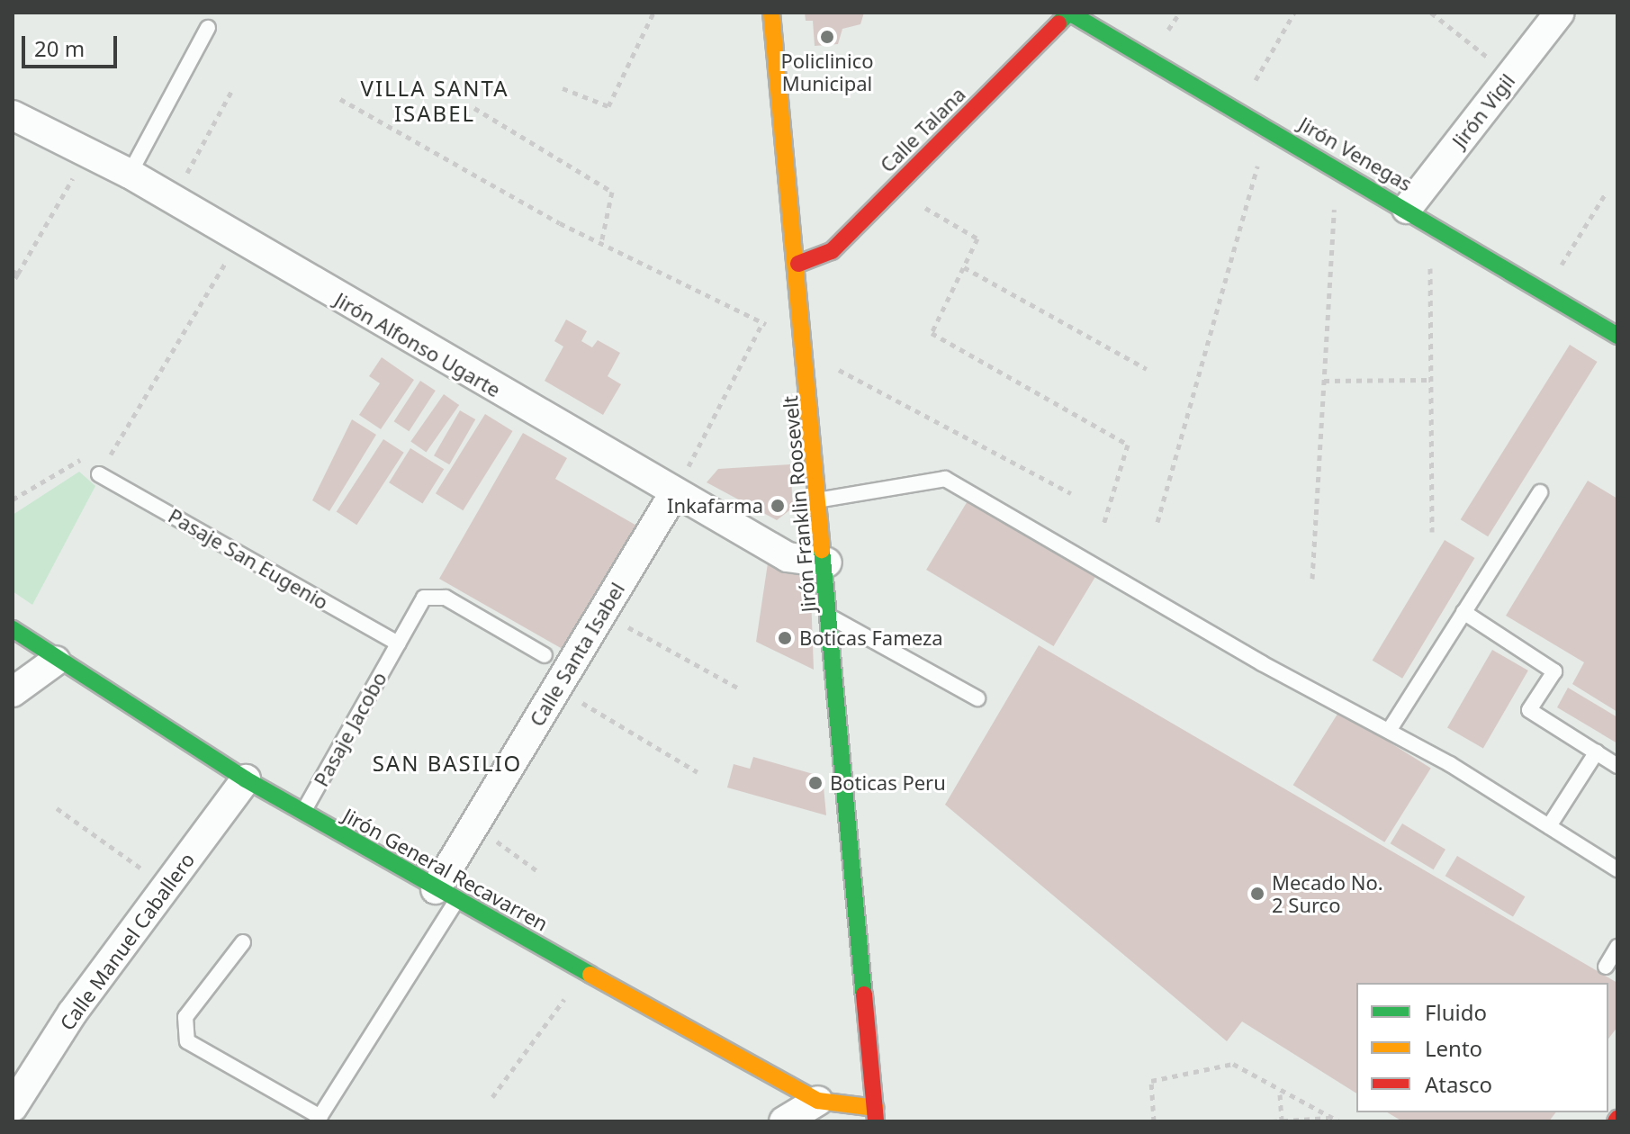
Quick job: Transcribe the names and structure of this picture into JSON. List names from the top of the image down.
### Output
{
  "streets": {
    "street": [
      "Jirón Vigil",
      "Calle Talana",
      "Jirón Venegas",
      "Jirón Alfonso Ugarte",
      "Jirón Franklin Roosevelt",
      "Calle Santa Isabel",
      "Jirón General Recavarren",
      "Calle Manuel Caballero"
    ],
    "lane": ["Pasaje San Eugenio", "Pasaje Jacobo"]
  },
  "crossings": [
    ["Jirón Vigil", "Jirón Venegas"],
    ["Calle Talana", "Jirón Venegas"],
    ["Calle Talana", "Jirón Franklin Roosevelt"],
    ["Jirón Alfonso Ugarte", "Jirón Franklin Roosevelt"],
    ["Jirón Alfonso Ugarte", "Calle Santa Isabel"],
    ["Jirón Franklin Roosevelt", "Jirón General Recavarren"],
    ["Pasaje San Eugenio", "Pasaje Jacobo"],
    ["Calle Santa Isabel", "Jirón General Recavarren"],
    ["Pasaje Jacobo", "Jirón General Recavarren"],
    ["Jirón General Recavarren", "Calle Manuel Caballero"]
  ],
  "districts": ["VILLA SANTA ISABEL", "SAN BASILIO"],
  "places": [
    "Policlinico Municipal",
    "Inkafarma",
    "Boticas Fameza",
    "Boticas Peru",
    "Mecado No. 2 Surco"
  ],
  "legend": ["Fluido", "Lento", "Atasco"],
  "scale_bar": "20 m"
}
